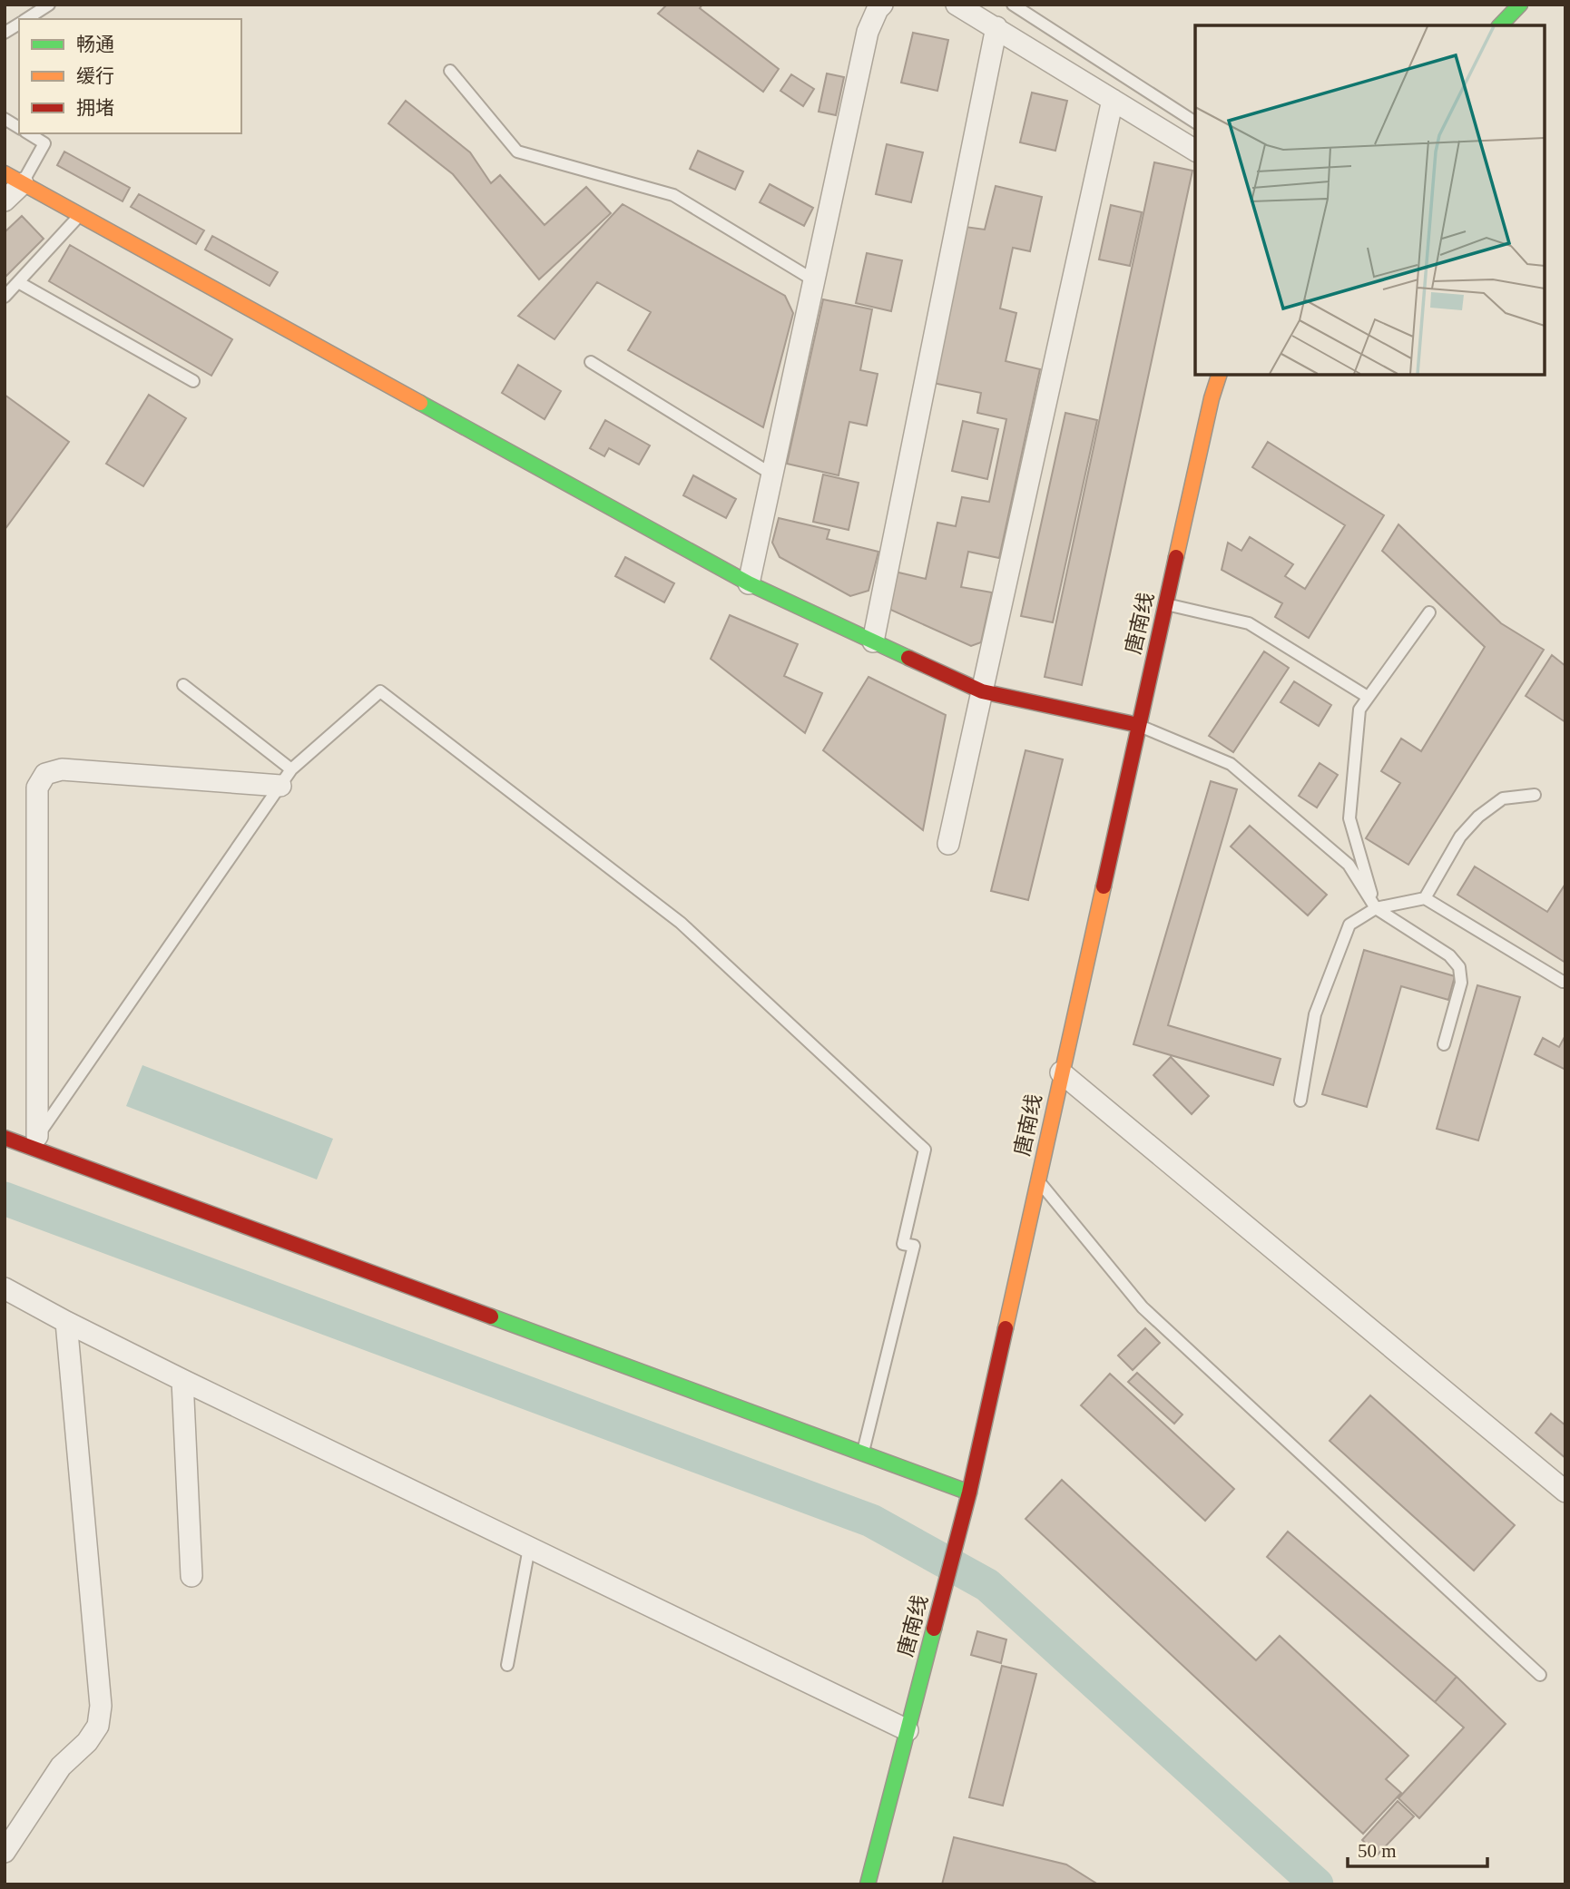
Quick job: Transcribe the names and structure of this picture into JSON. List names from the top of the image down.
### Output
{
  "streets": {
    "street": ["唐南线"]
  },
  "legend": ["畅通", "缓行", "拥堵"],
  "scale_bar": "50 m"
}
